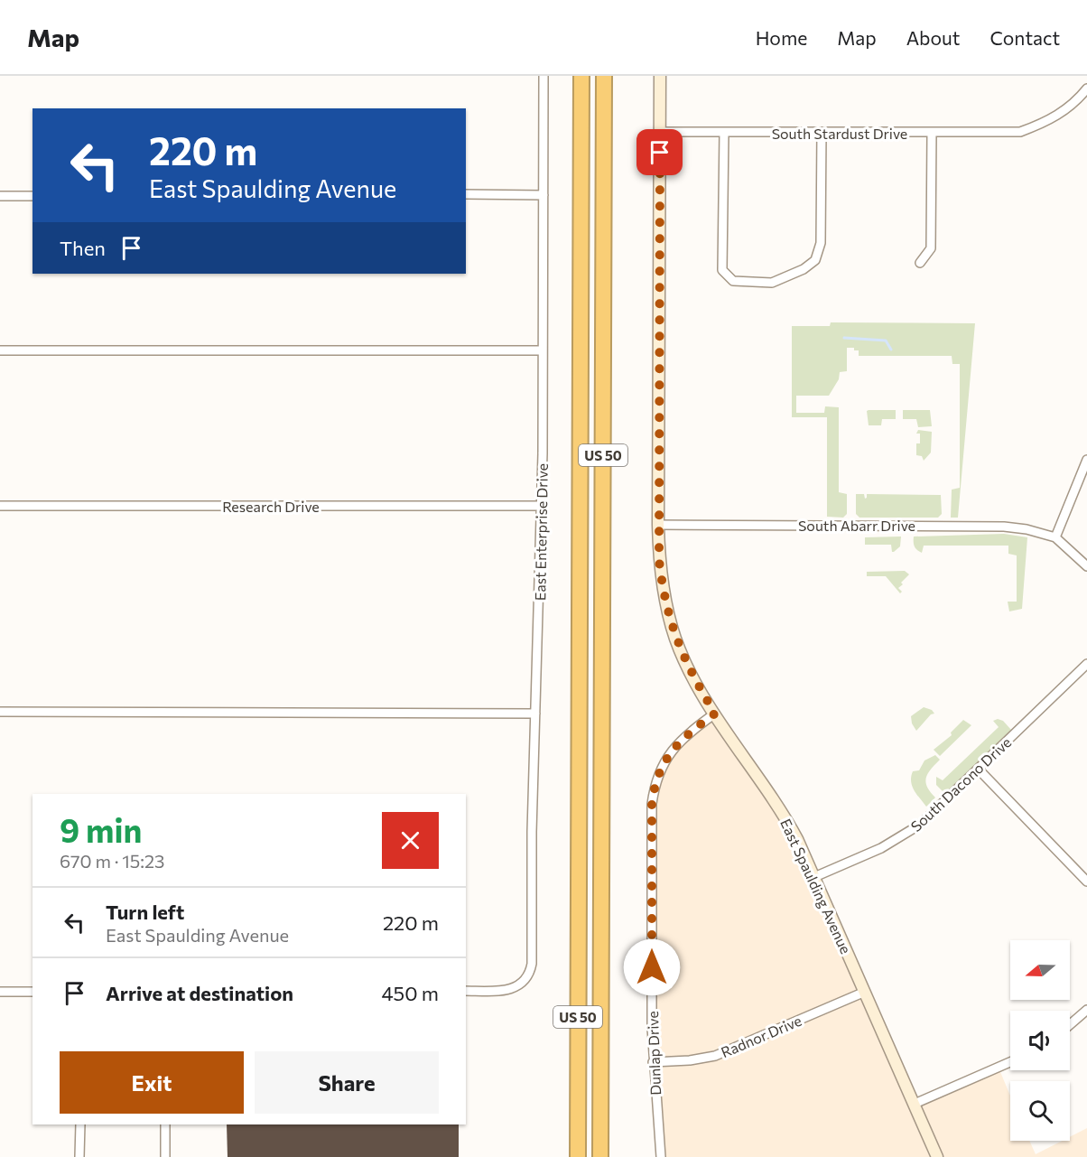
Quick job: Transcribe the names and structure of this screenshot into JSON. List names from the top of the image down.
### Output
{
  "streets": {
    "highway": ["US 50"],
    "street": [
      "South Stardust Drive",
      "Research Drive",
      "South Abarr Drive",
      "East Enterprise Drive",
      "South Dacono Drive",
      "East Spaulding Avenue",
      "Radnor Drive",
      "Dunlap Drive"
    ]
  },
  "crossings": [
    ["South Stardust Drive", "East Spaulding Avenue"],
    ["Research Drive", "East Enterprise Drive"],
    ["South Abarr Drive", "East Spaulding Avenue"],
    ["South Dacono Drive", "East Spaulding Avenue"],
    ["East Spaulding Avenue", "Radnor Drive"],
    ["East Spaulding Avenue", "Dunlap Drive"],
    ["Radnor Drive", "Dunlap Drive"]
  ],
  "north": "left",
  "page": {
    "header": "Map",
    "nav": [
      "Home",
      "Map",
      "About",
      "Contact"
    ],
    "turn": ["220 m", "East Spaulding Avenue"],
    "then": "Then",
    "heading": ["9 min", "670 m · 15:23"],
    "list": [
      {
        "name": "Turn left",
        "note": "East Spaulding Avenue",
        "value": "220 m"
      },
      {
        "name": "Arrive at destination",
        "value": "450 m"
      }
    ],
    "buttons": ["Exit", "Share"]
  }
}
